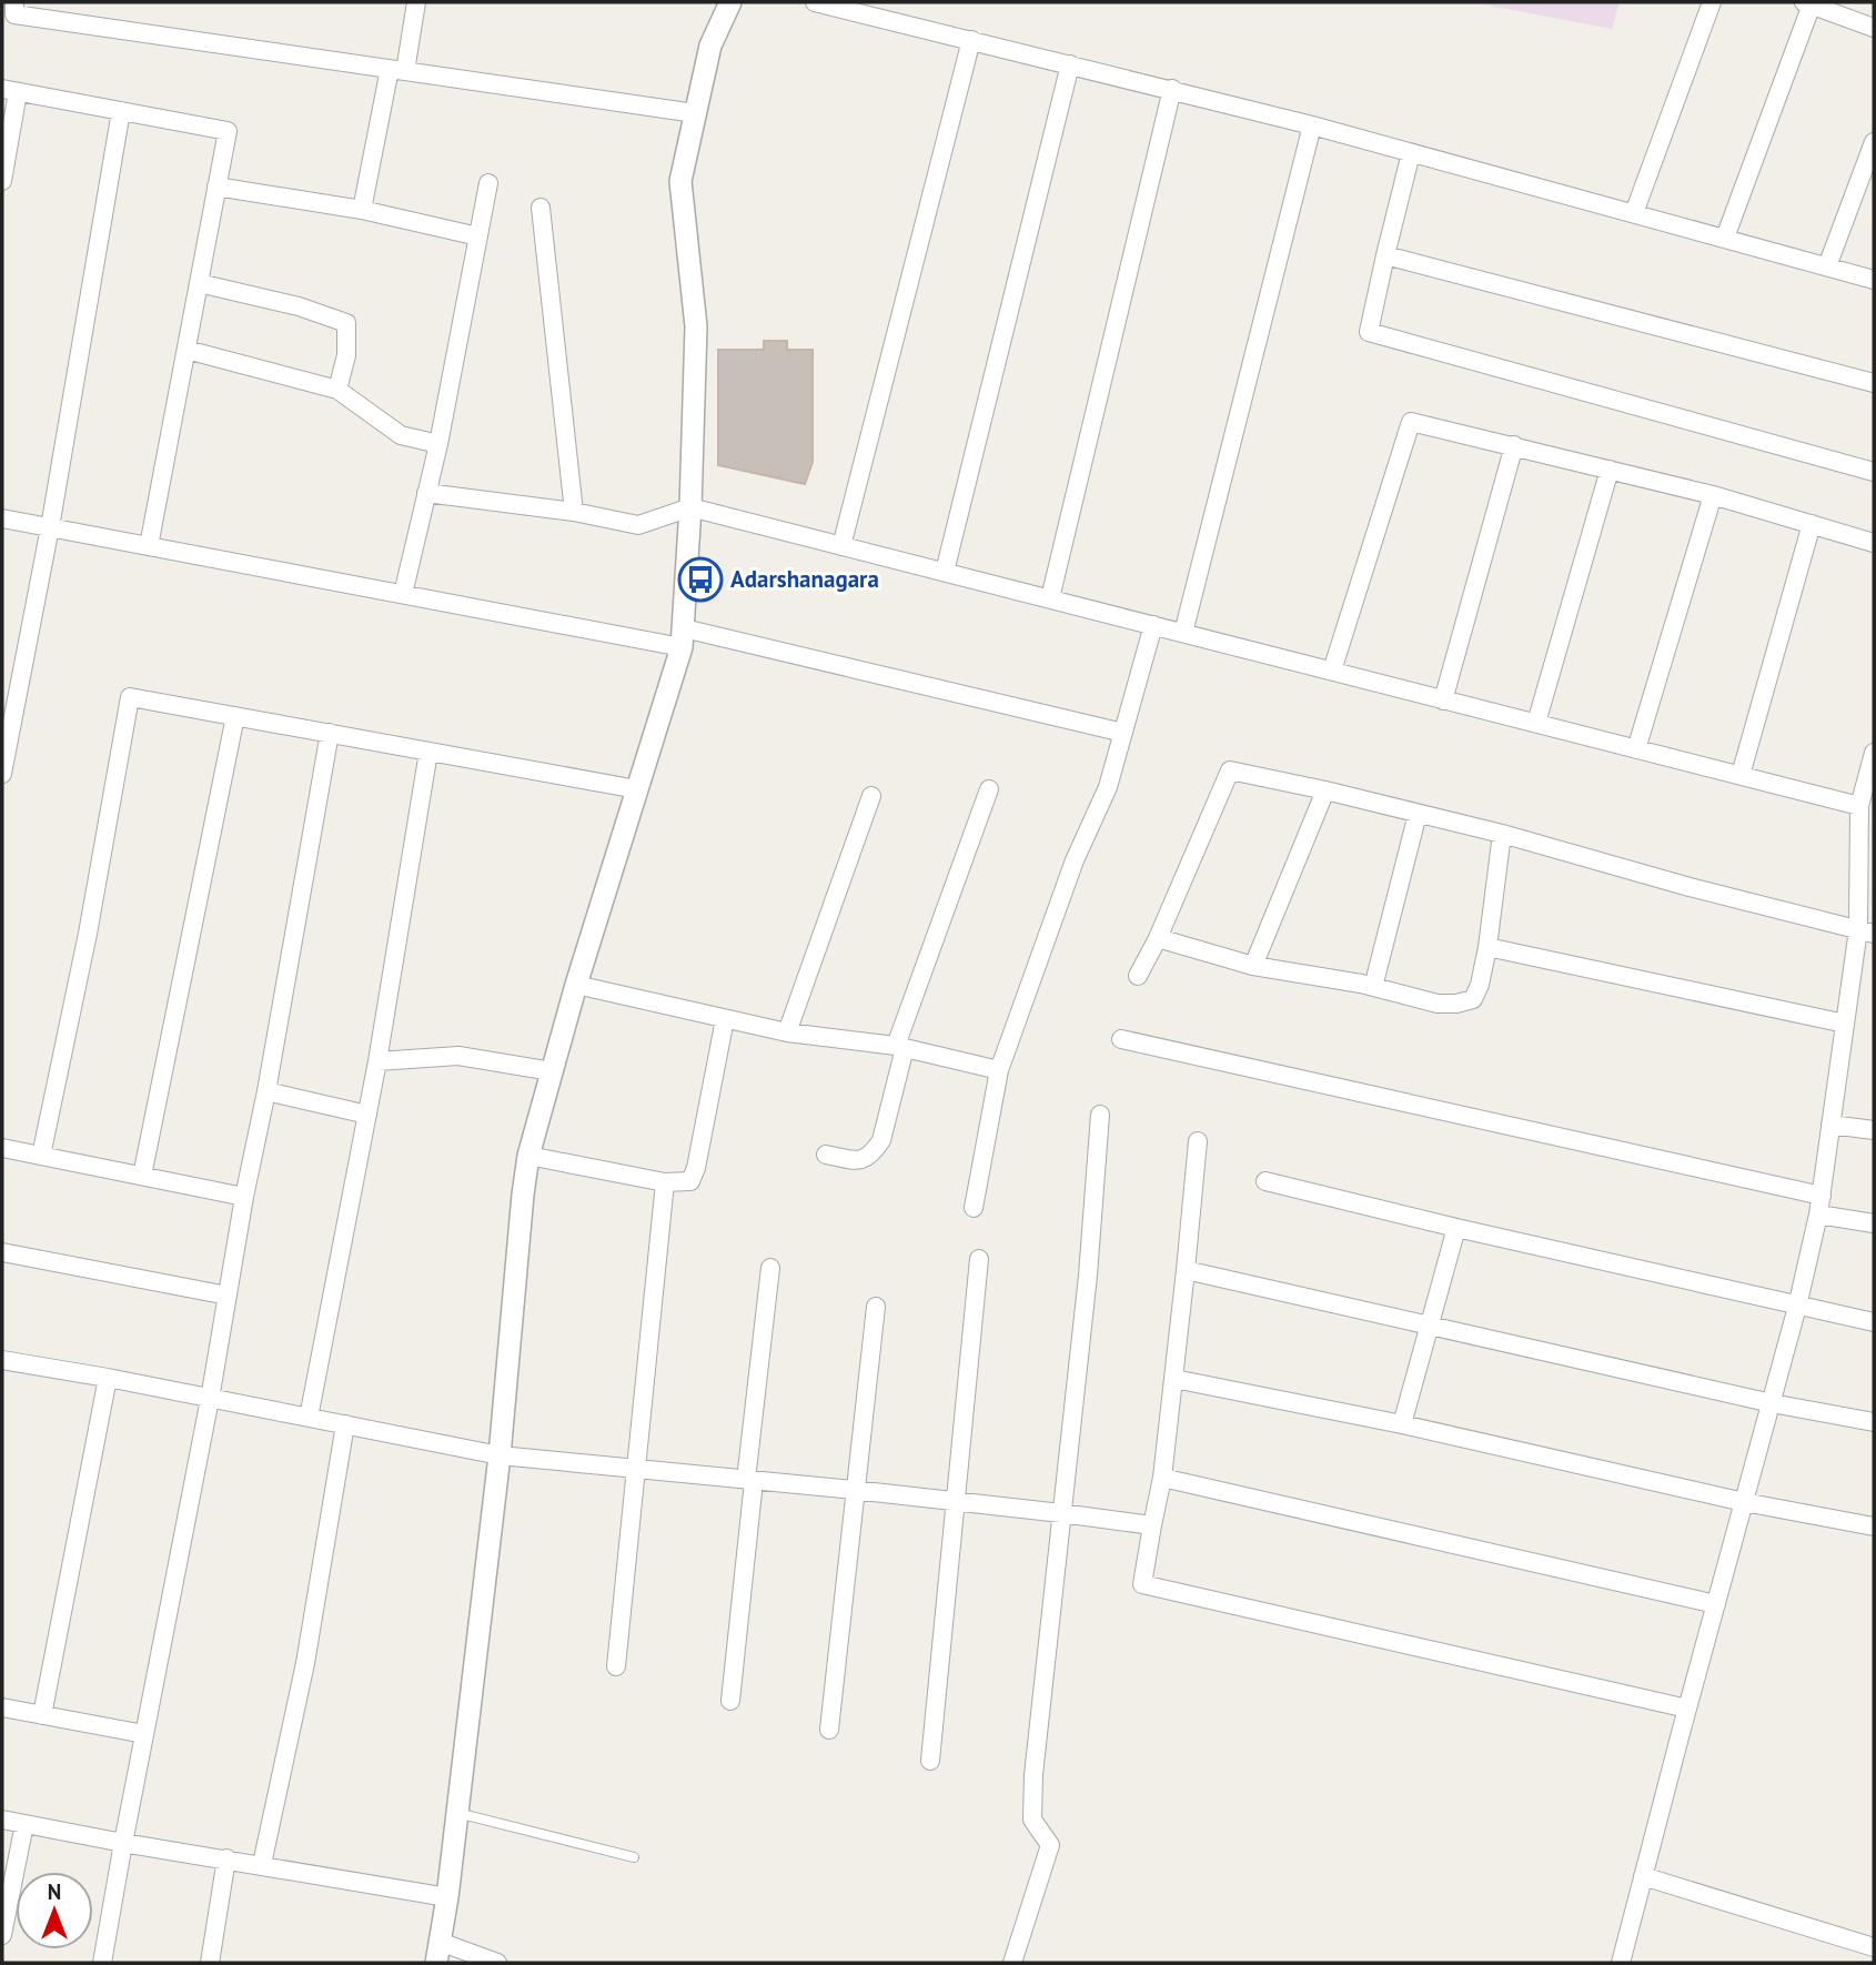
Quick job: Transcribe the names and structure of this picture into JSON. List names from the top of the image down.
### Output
{
  "places": {
    "bus stop": ["Adarshanagara"]
  },
  "north": "top"
}
